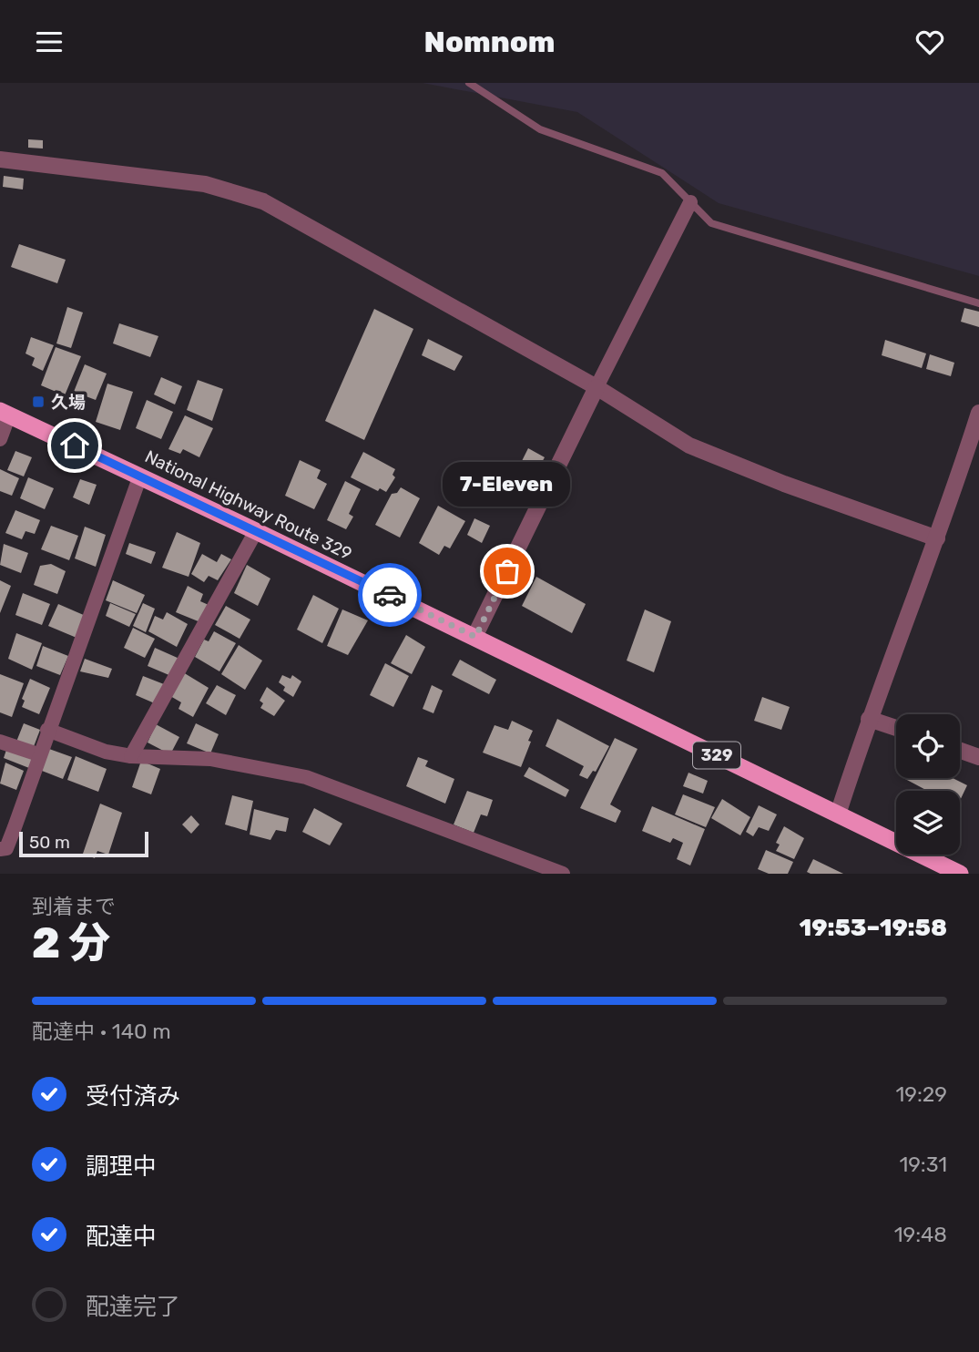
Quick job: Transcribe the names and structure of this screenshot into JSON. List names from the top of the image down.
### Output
{
  "streets": {
    "highway": ["National Highway Route 329", "329"]
  },
  "places": {
    "transit": ["久場"],
    "other": ["7-Eleven"]
  },
  "scale_bar": "50 m",
  "page": {
    "header": "Nomnom",
    "bubble": "7-Eleven",
    "scale": "50 m",
    "heading": ["2 分", "到着まで", "19:53–19:58"],
    "bar": "配達中 · 140 m",
    "list": [
      ["受付済み", "19:29"],
      ["調理中", "19:31"],
      ["配達中", "19:48"],
      "配達完了"
    ]
  }
}
